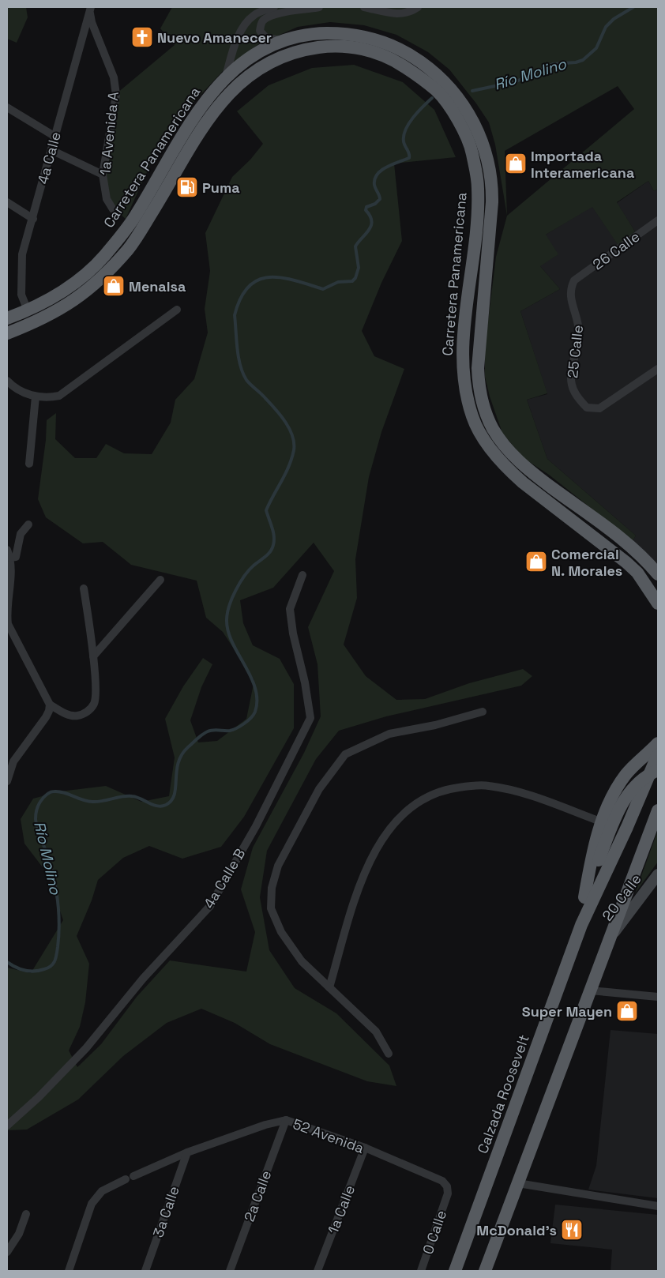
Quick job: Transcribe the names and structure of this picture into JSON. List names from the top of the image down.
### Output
{
  "streets": {
    "highway": ["Carretera Panamericana", "Calzada Roosevelt"],
    "main road": ["20 Calle"],
    "street": [
      "1a Avenida A",
      "4a Calle",
      "26 Calle",
      "25 Calle",
      "4a Calle B",
      "52 Avenida",
      "2a Calle",
      "1a Calle",
      "3a Calle",
      "0 Calle"
    ]
  },
  "crossings": [
    ["1a Avenida A", "4a Calle"],
    ["Carretera Panamericana", "4a Calle"],
    ["26 Calle", "25 Calle"],
    ["52 Avenida", "2a Calle"],
    ["52 Avenida", "1a Calle"],
    ["52 Avenida", "3a Calle"],
    ["52 Avenida", "0 Calle"]
  ],
  "water": ["Río Molino"],
  "places": {
    "church": ["Nuevo Amanecer"],
    "shop": [
      "Importada Interamericana",
      "Menalsa",
      "Comercial N. Morales",
      "Super Mayen"
    ],
    "fuel station": ["Puma"],
    "restaurant": ["McDonald's"]
  }
}
